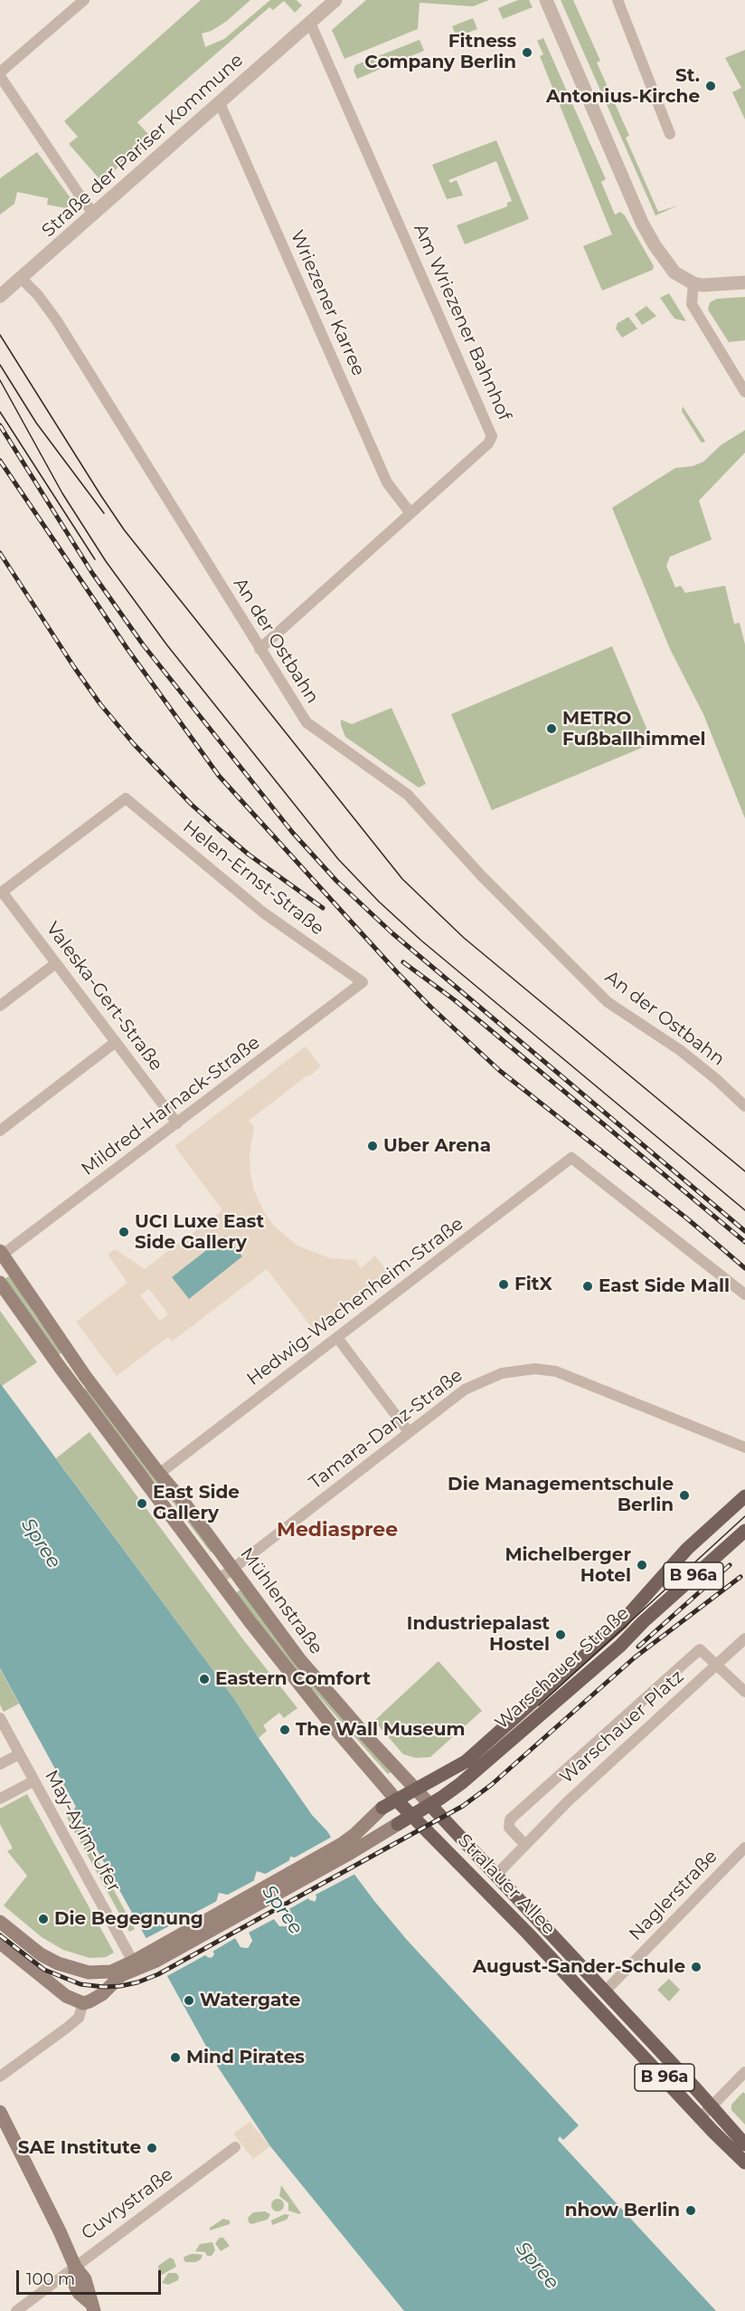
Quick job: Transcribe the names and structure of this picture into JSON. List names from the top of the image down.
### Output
{
  "streets": {
    "main road": [
      "B 96a",
      "Mühlenstraße",
      "Warschauer Straße",
      "Stralauer Allee"
    ],
    "street": [
      "Straße der Pariser Kommune",
      "Wriezener Karree",
      "Am Wriezener Bahnhof",
      "An der Ostbahn",
      "Helen-Ernst-Straße",
      "Valeska-Gert-Straße",
      "Mildred-Harnack-Straße",
      "Hedwig-Wachenheim-Straße",
      "Tamara-Danz-Straße",
      "Warschauer Platz",
      "May-Ayim-Ufer",
      "Naglerstraße",
      "Cuvrystraße"
    ]
  },
  "crossings": [
    ["Straße der Pariser Kommune", "Wriezener Karree"],
    ["Straße der Pariser Kommune", "Am Wriezener Bahnhof"],
    ["Straße der Pariser Kommune", "An der Ostbahn"],
    ["Wriezener Karree", "Am Wriezener Bahnhof"],
    ["Am Wriezener Bahnhof", "An der Ostbahn"],
    ["Helen-Ernst-Straße", "Valeska-Gert-Straße"],
    ["Helen-Ernst-Straße", "Mildred-Harnack-Straße"],
    ["Valeska-Gert-Straße", "Mildred-Harnack-Straße"],
    ["Mildred-Harnack-Straße", "Mühlenstraße"],
    ["Hedwig-Wachenheim-Straße", "Mühlenstraße"],
    ["Tamara-Danz-Straße", "Mühlenstraße"],
    ["B 96a", "Mühlenstraße"],
    ["B 96a", "Warschauer Straße"],
    ["B 96a", "Stralauer Allee"],
    ["Mühlenstraße", "Warschauer Straße"],
    ["Mühlenstraße", "Stralauer Allee"],
    ["Warschauer Straße", "Stralauer Allee"],
    ["Warschauer Platz", "Stralauer Allee"],
    ["Stralauer Allee", "Naglerstraße"]
  ],
  "districts": ["Mediaspree"],
  "water": ["Spree"],
  "places": [
    "Fitness Company Berlin",
    "St. Antonius-Kirche",
    "METRO Fußballhimmel",
    "Uber Arena",
    "UCI Luxe East Side Gallery",
    "FitX",
    "East Side Mall",
    "Die Managementschule Berlin",
    "East Side Gallery",
    "Michelberger Hotel",
    "Industriepalast Hostel",
    "Eastern Comfort",
    "The Wall Museum",
    "Die Begegnung",
    "August-Sander-Schule",
    "Watergate",
    "Mind Pirates",
    "SAE Institute",
    "nhow Berlin"
  ],
  "scale_bar": "100 m"
}
